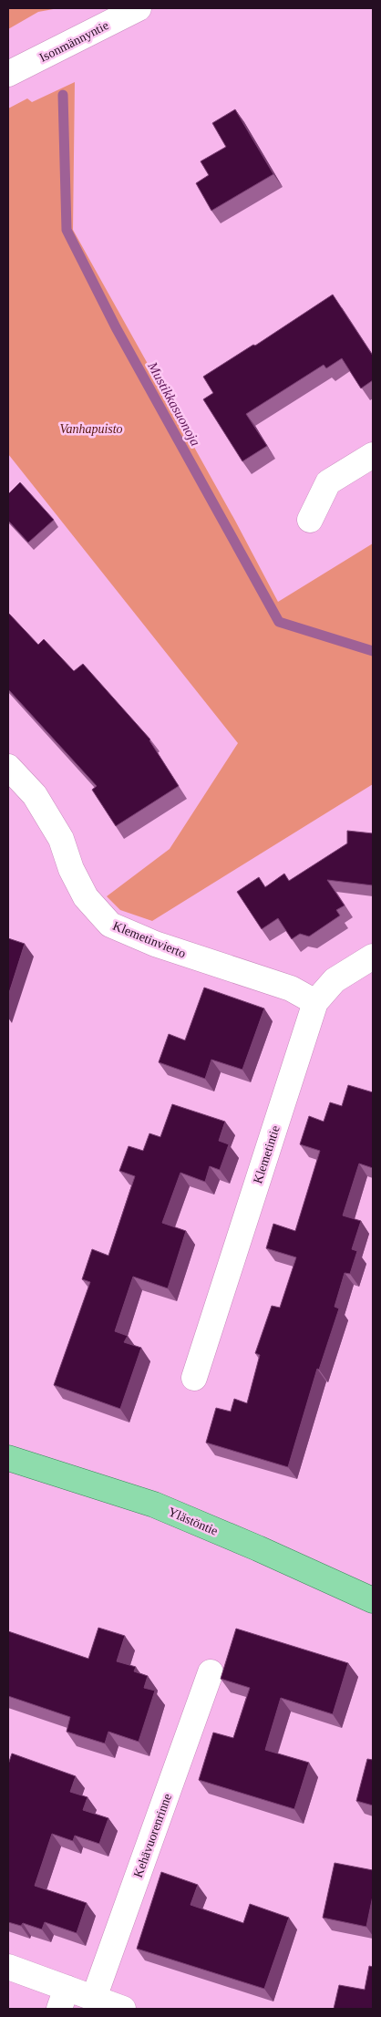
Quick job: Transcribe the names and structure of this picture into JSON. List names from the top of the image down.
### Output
{
  "streets": {
    "main road": ["Ylästöntie"],
    "street": [
      "Isonmännyntie",
      "Klemetinvierto",
      "Klemetintie",
      "Kehävuorenrinne"
    ]
  },
  "crossings": [
    ["Klemetinvierto", "Klemetintie"]
  ],
  "water": ["Mustikkasuonoja"],
  "parks": ["Vanhapuisto"]
}
